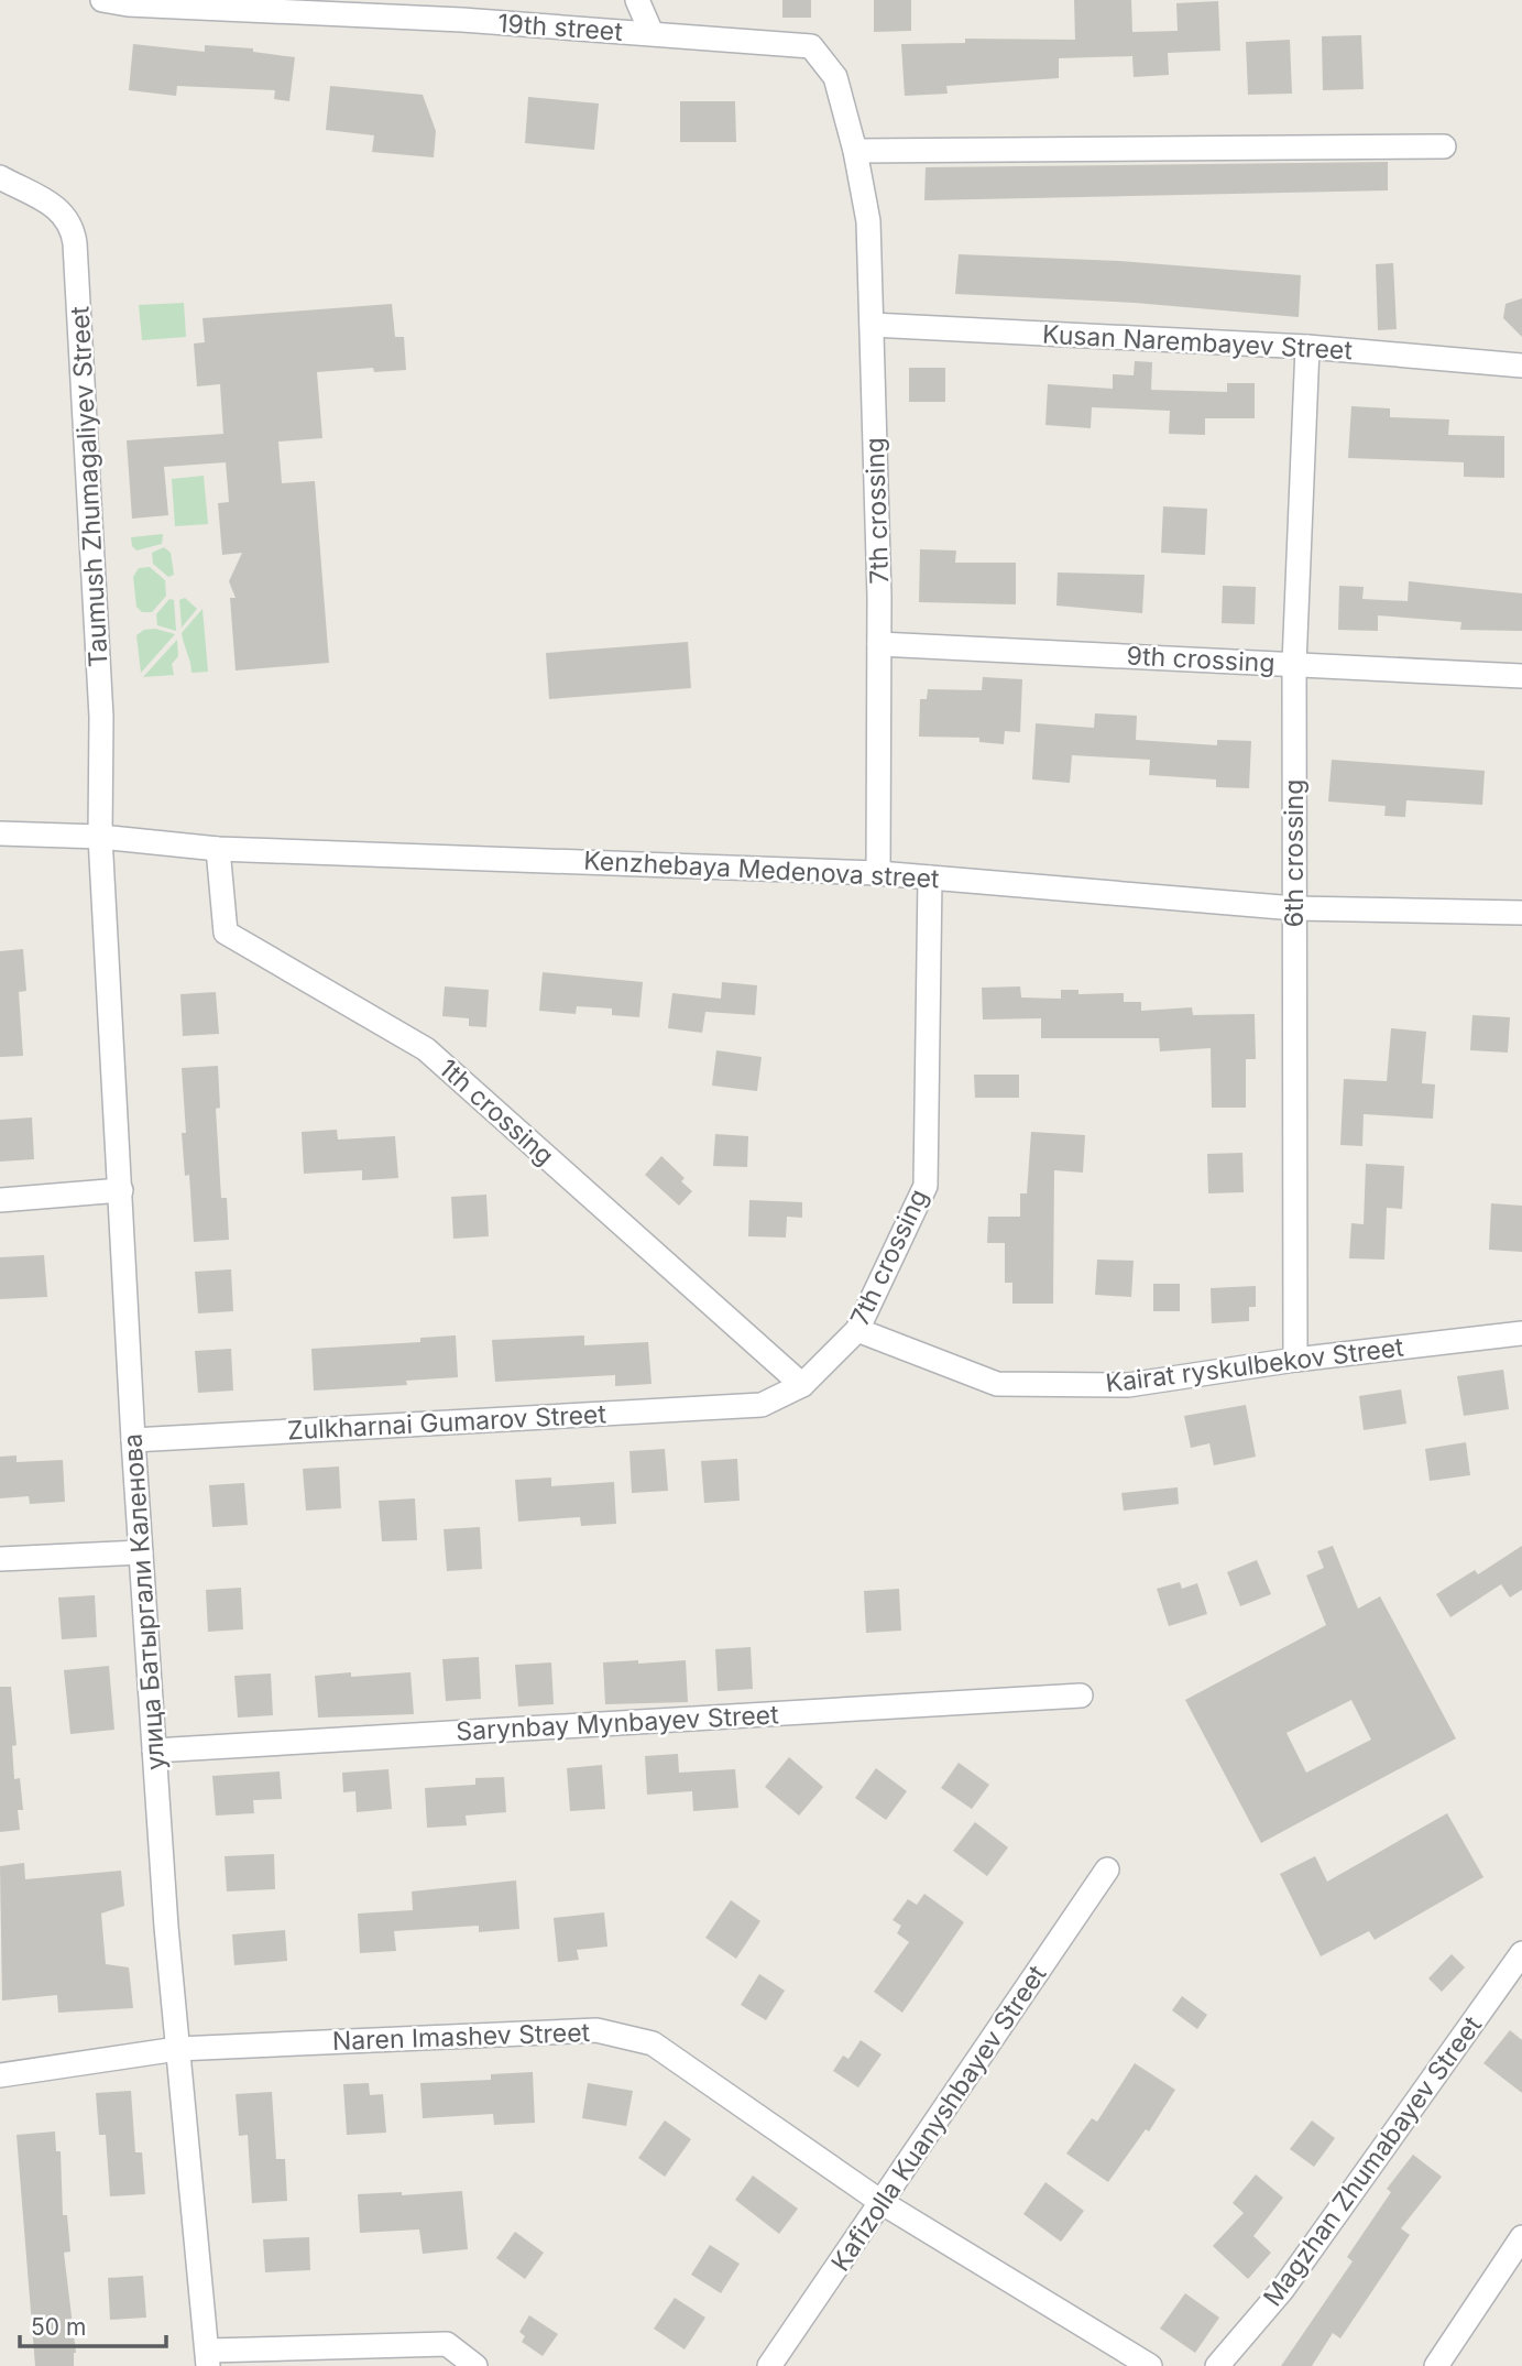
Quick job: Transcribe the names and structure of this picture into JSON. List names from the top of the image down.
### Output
{
  "streets": {
    "street": [
      "19th street",
      "Kusan Narembayev Street",
      "Taumush Zhumagaliyev Street",
      "7th crossing",
      "9th crossing",
      "6th crossing",
      "Kenzhebaya Medenova street",
      "1th crossing",
      "Kairat ryskulbekov Street",
      "Zulkharnai Gumarov Street",
      "улица Батыргали Каленова",
      "Sarynbay Mynbayev Street",
      "Naren Imashev Street",
      "Kafizolla Kuanyshbayev Street",
      "Magzhan Zhumabayev Street"
    ]
  },
  "crossings": [
    ["19th street", "7th crossing"],
    ["Kusan Narembayev Street", "7th crossing"],
    ["Kusan Narembayev Street", "6th crossing"],
    ["Taumush Zhumagaliyev Street", "Kenzhebaya Medenova street"],
    ["Taumush Zhumagaliyev Street", "улица Батыргали Каленова"],
    ["7th crossing", "9th crossing"],
    ["7th crossing", "Kenzhebaya Medenova street"],
    ["7th crossing", "1th crossing"],
    ["7th crossing", "Kairat ryskulbekov Street"],
    ["7th crossing", "Zulkharnai Gumarov Street"],
    ["9th crossing", "6th crossing"],
    ["6th crossing", "Kenzhebaya Medenova street"],
    ["6th crossing", "Kairat ryskulbekov Street"],
    ["Kenzhebaya Medenova street", "1th crossing"],
    ["Kenzhebaya Medenova street", "улица Батыргали Каленова"],
    ["Zulkharnai Gumarov Street", "улица Батыргали Каленова"],
    ["улица Батыргали Каленова", "Sarynbay Mynbayev Street"],
    ["улица Батыргали Каленова", "Naren Imashev Street"],
    ["Naren Imashev Street", "Kafizolla Kuanyshbayev Street"]
  ],
  "scale_bar": "50 m"
}
